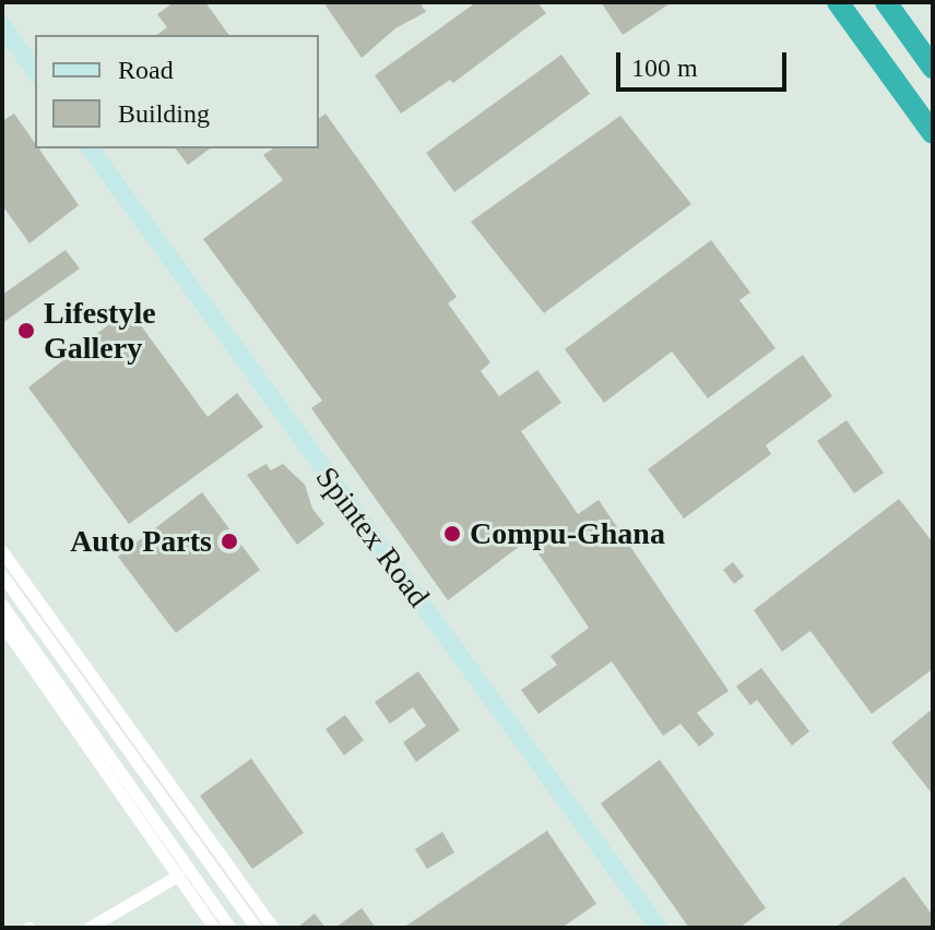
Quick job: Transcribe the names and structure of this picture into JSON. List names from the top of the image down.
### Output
{
  "streets": {
    "main road": ["Spintex Road"]
  },
  "places": ["Lifestyle Gallery", "Compu-Ghana", "Auto Parts"],
  "legend": ["Road", "Building"],
  "scale_bar": "100 m"
}
